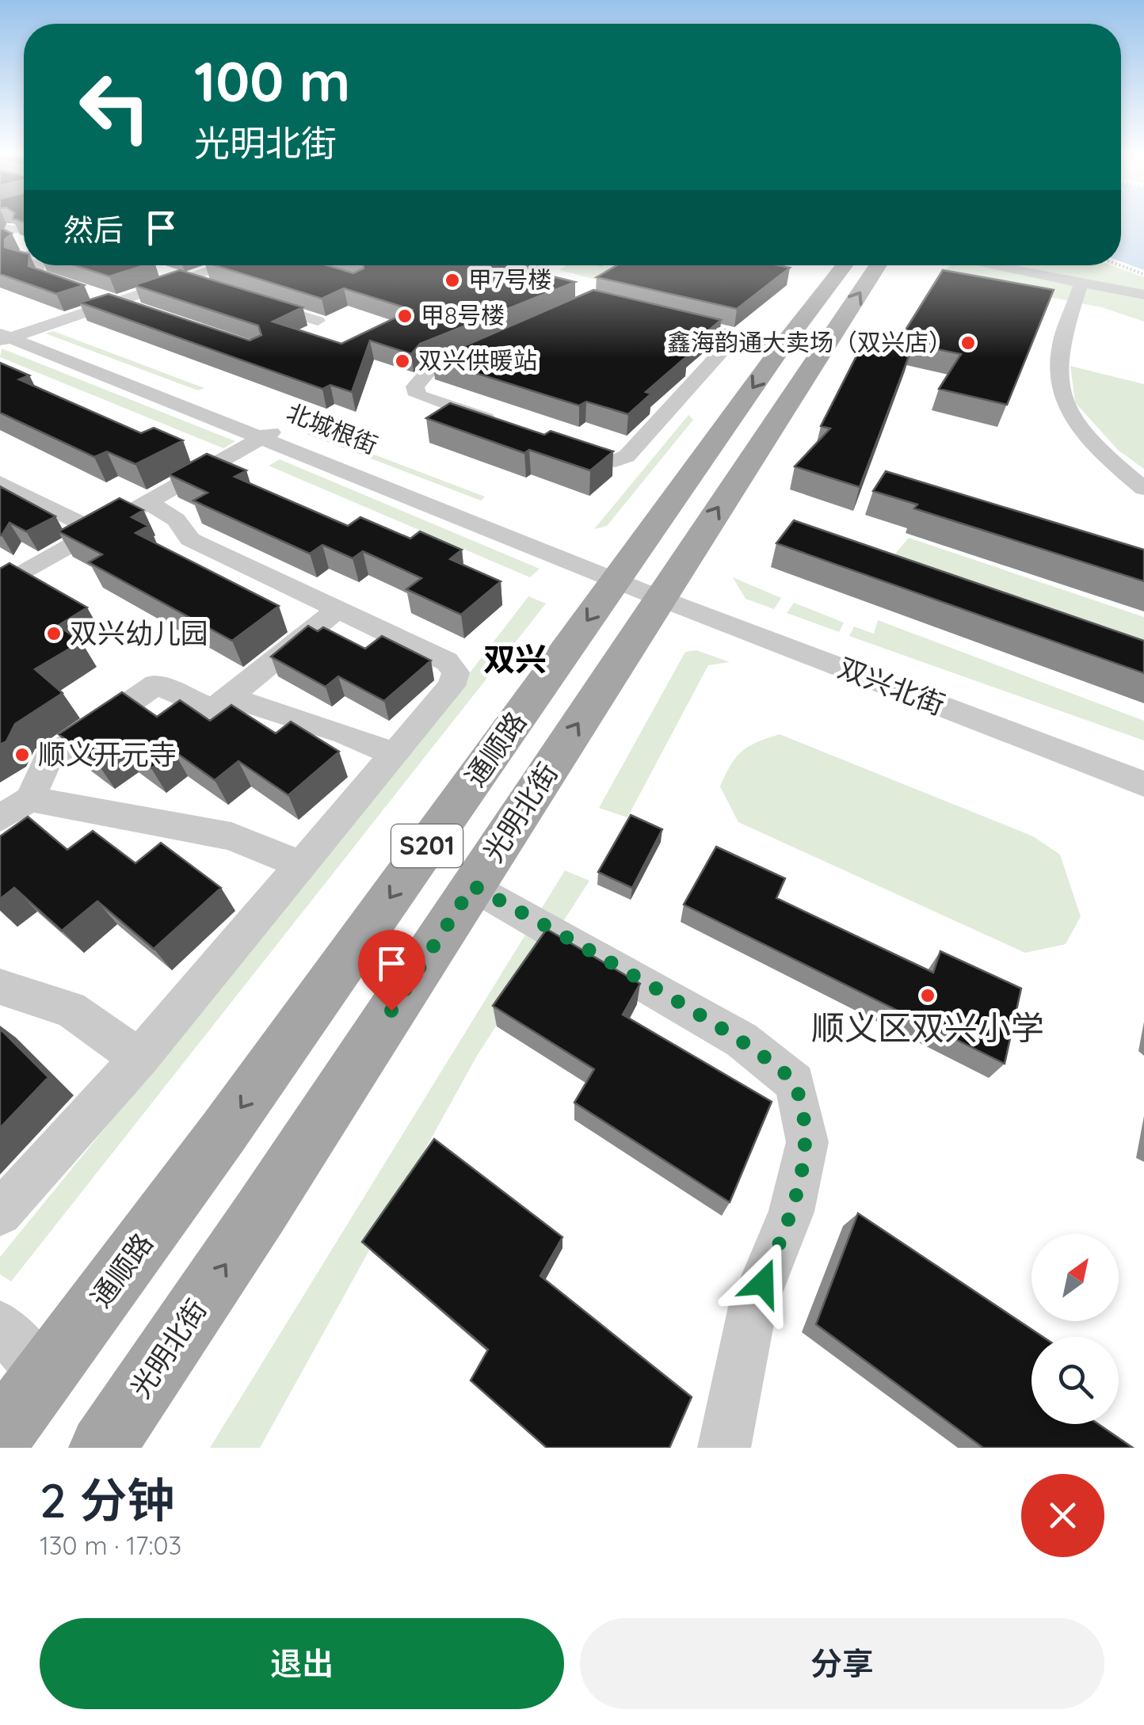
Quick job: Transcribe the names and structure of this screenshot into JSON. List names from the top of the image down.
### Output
{
  "streets": {
    "main road": ["通顺路", "光明北街", "S201"],
    "street": ["北城根街", "双兴北街"]
  },
  "crossings": [
    ["北城根街", "双兴北街"],
    ["北城根街", "通顺路"],
    ["北城根街", "光明北街"],
    ["双兴北街", "通顺路"],
    ["双兴北街", "光明北街"],
    ["通顺路", "光明北街"]
  ],
  "one_way": ["通顺路", "光明北街"],
  "districts": ["双兴"],
  "places": [
    "甲7号楼",
    "甲8号楼",
    "鑫海韵通大卖场（双兴店）",
    "双兴供暖站",
    "双兴幼儿园",
    "顺义开元寺",
    "顺义区双兴小学"
  ],
  "north": "top right",
  "page": {
    "turn": ["100 m", "光明北街"],
    "then": "然后",
    "heading": ["2 分钟", "130 m · 17:03"],
    "buttons": ["退出", "分享"]
  }
}
